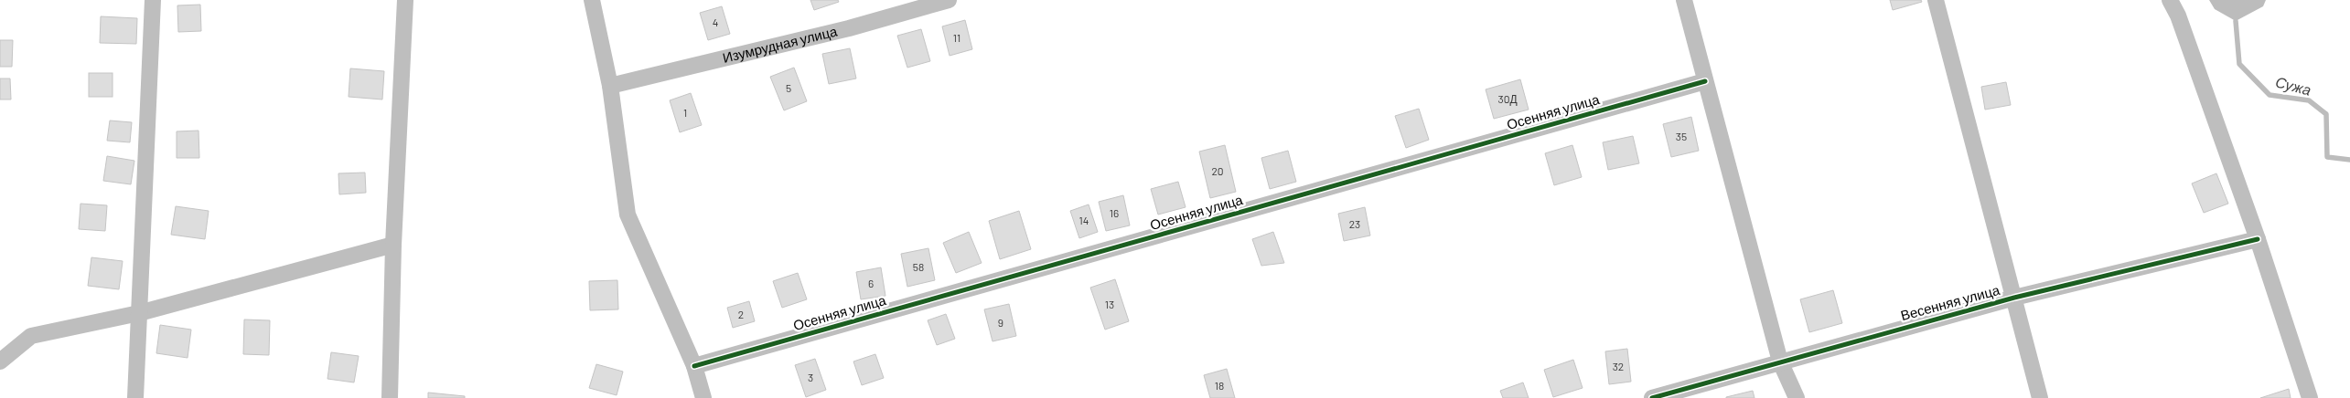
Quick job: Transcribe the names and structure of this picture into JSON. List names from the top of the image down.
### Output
{
  "streets": {
    "street": ["Изумрудная улица", "Осенняя улица", "Весенняя улица"]
  },
  "water": ["Сужа"],
  "house_numbers": [
    "4",
    "11",
    "5",
    "30Д",
    "1",
    "35",
    "20",
    "16",
    "14",
    "23",
    "58",
    "6",
    "13",
    "2",
    "9",
    "32",
    "3",
    "18"
  ]
}
